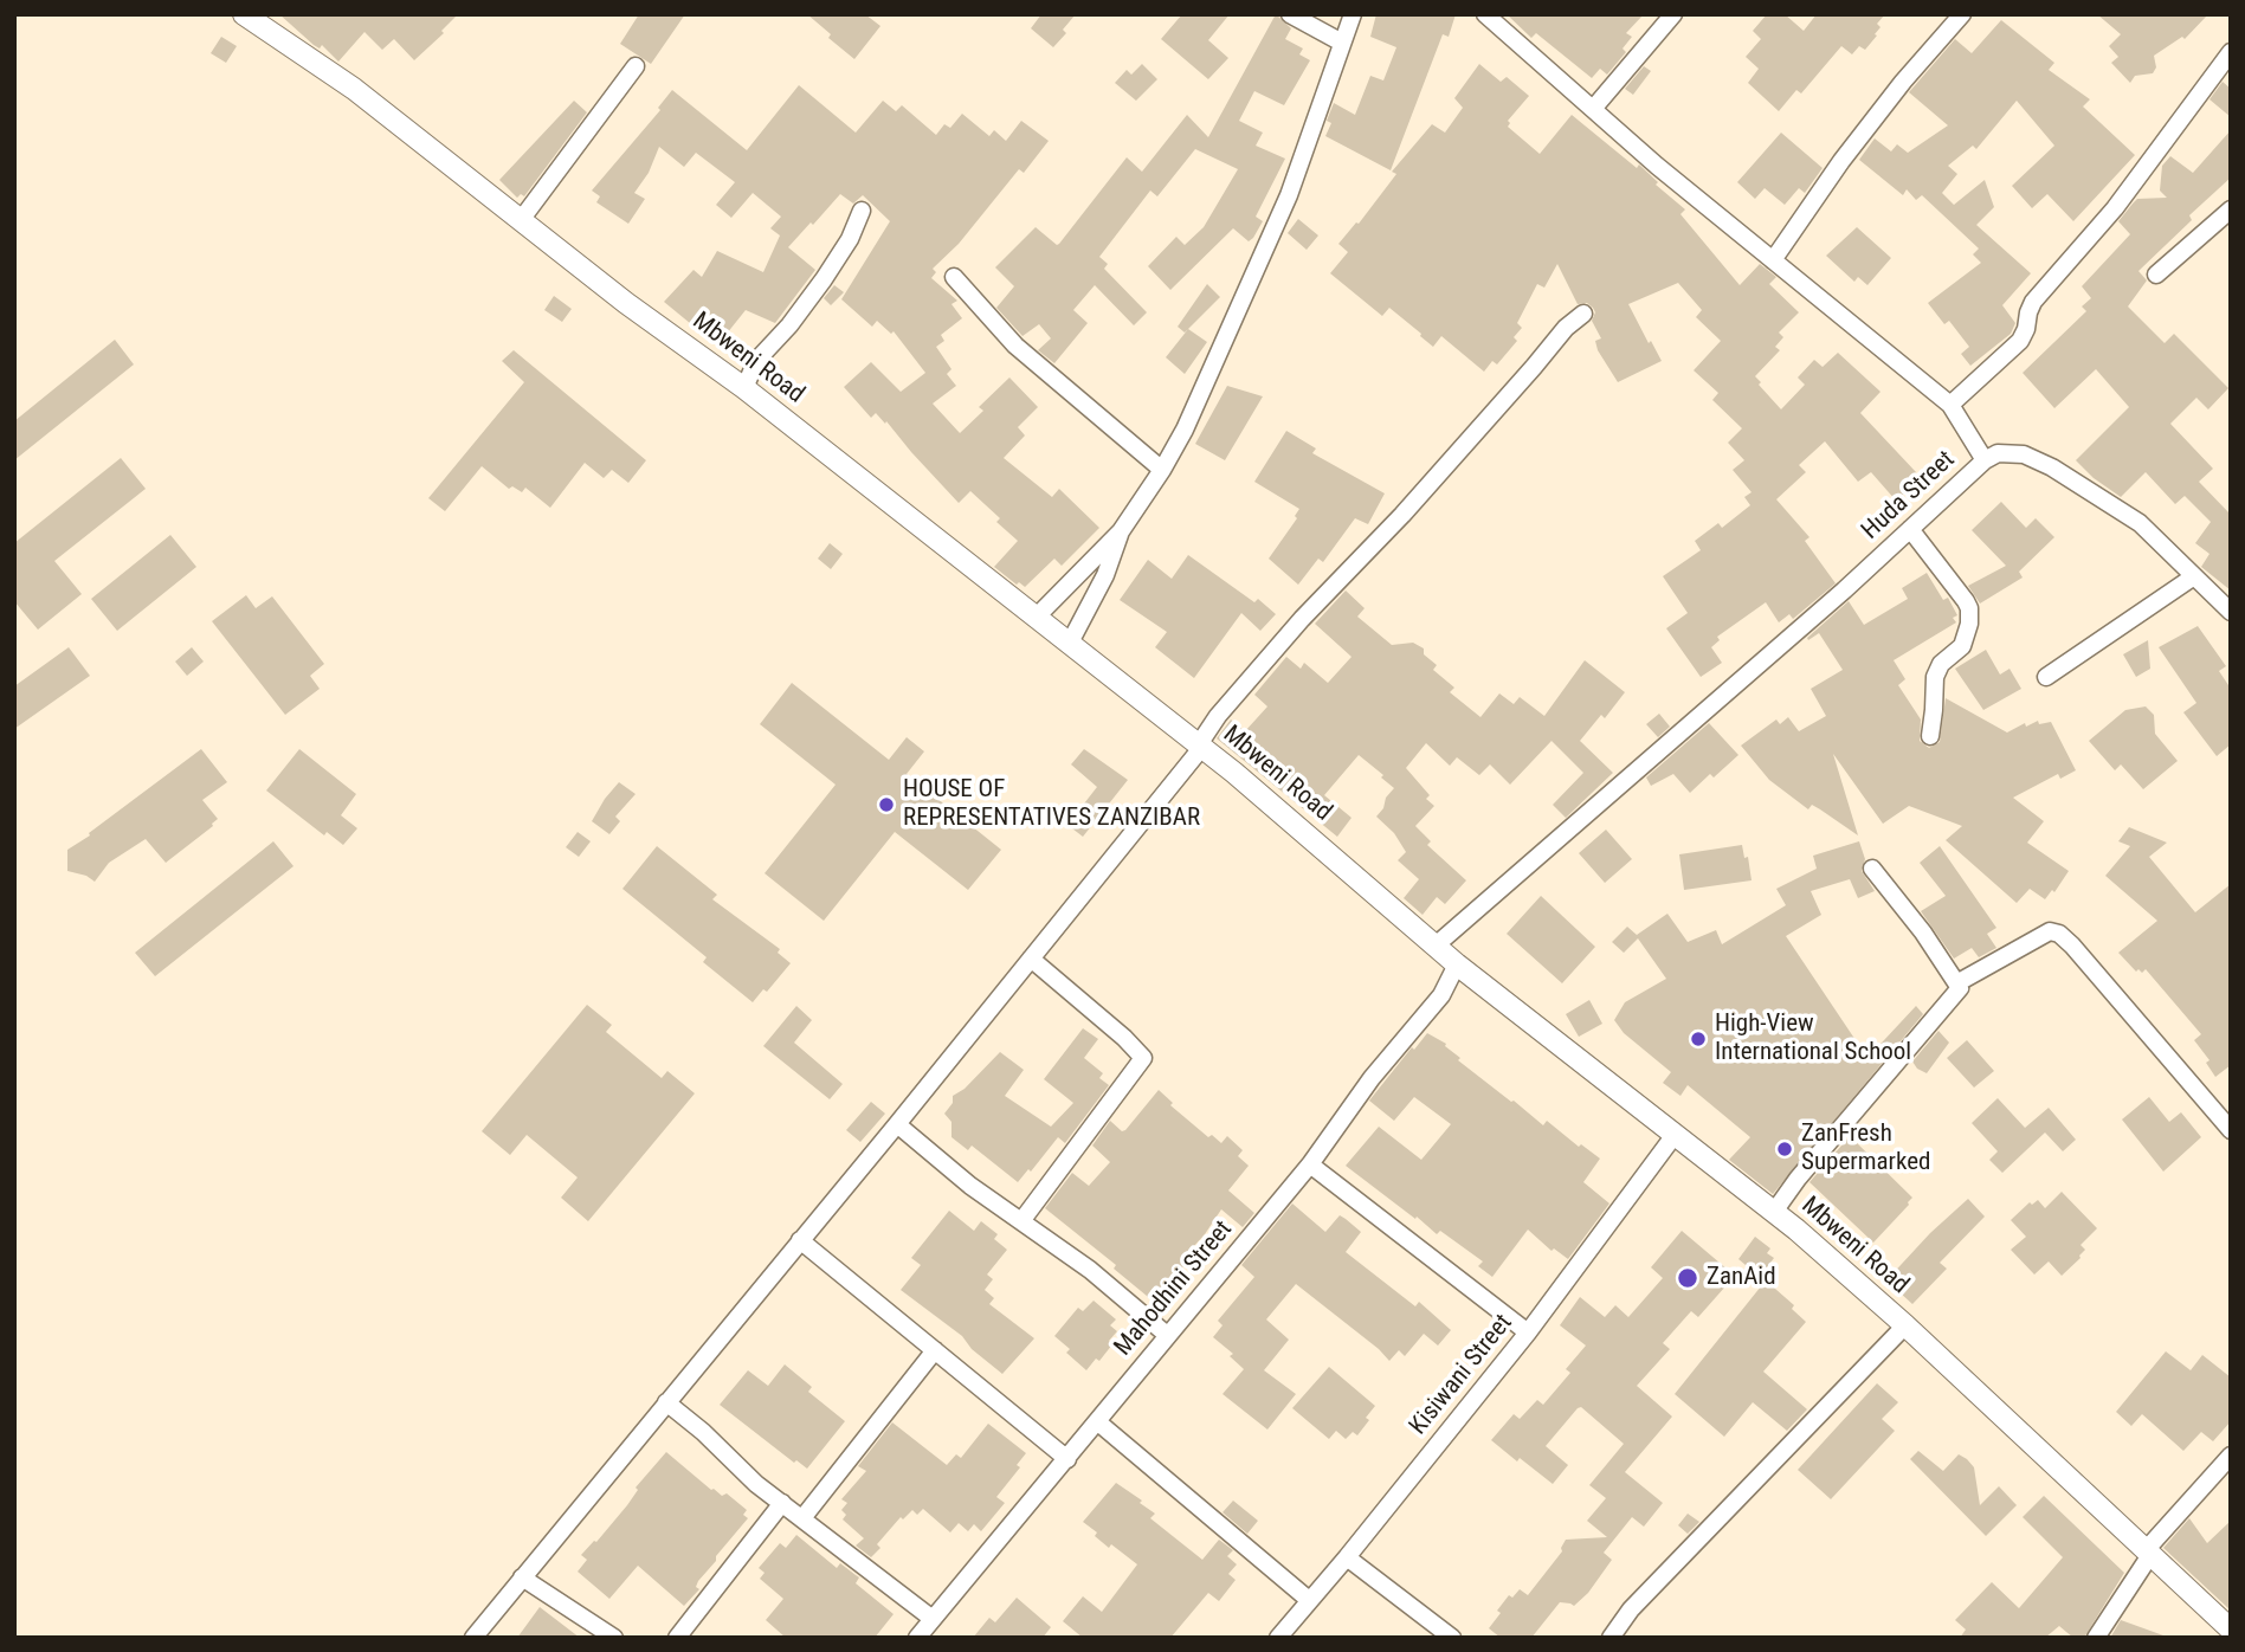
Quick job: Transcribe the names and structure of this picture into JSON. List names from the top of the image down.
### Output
{
  "streets": {
    "street": [
      "Mbweni Road",
      "Huda Street",
      "Mahodhini Street",
      "Kisiwani Street"
    ]
  },
  "crossings": [
    ["Mbweni Road", "Huda Street"],
    ["Mbweni Road", "Mahodhini Street"],
    ["Mbweni Road", "Kisiwani Street"]
  ],
  "places": [
    "HOUSE OF REPRESENTATIVES ZANZIBAR",
    "High-View International School",
    "ZanFresh Supermarked",
    "ZanAid"
  ]
}
